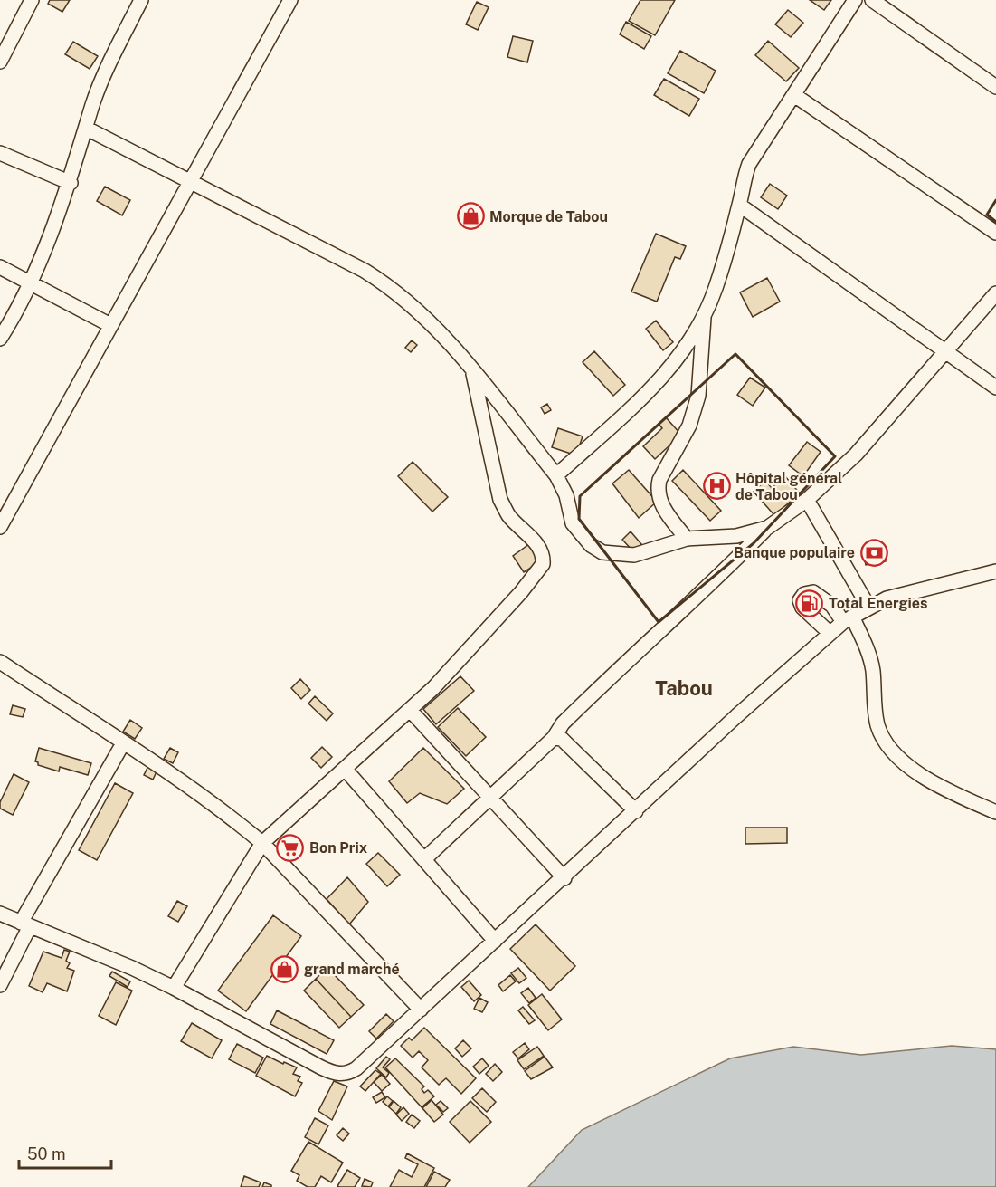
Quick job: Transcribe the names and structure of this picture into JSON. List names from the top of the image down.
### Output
{
  "districts": ["Tabou"],
  "places": {
    "shop": ["Morque de Tabou", "grand marché"],
    "hospital": ["Hôpital général de Tabou"],
    "bank": ["Banque populaire"],
    "fuel station": ["Total Energies"],
    "supermarket": ["Bon Prix"]
  },
  "scale_bar": "50 m"
}
